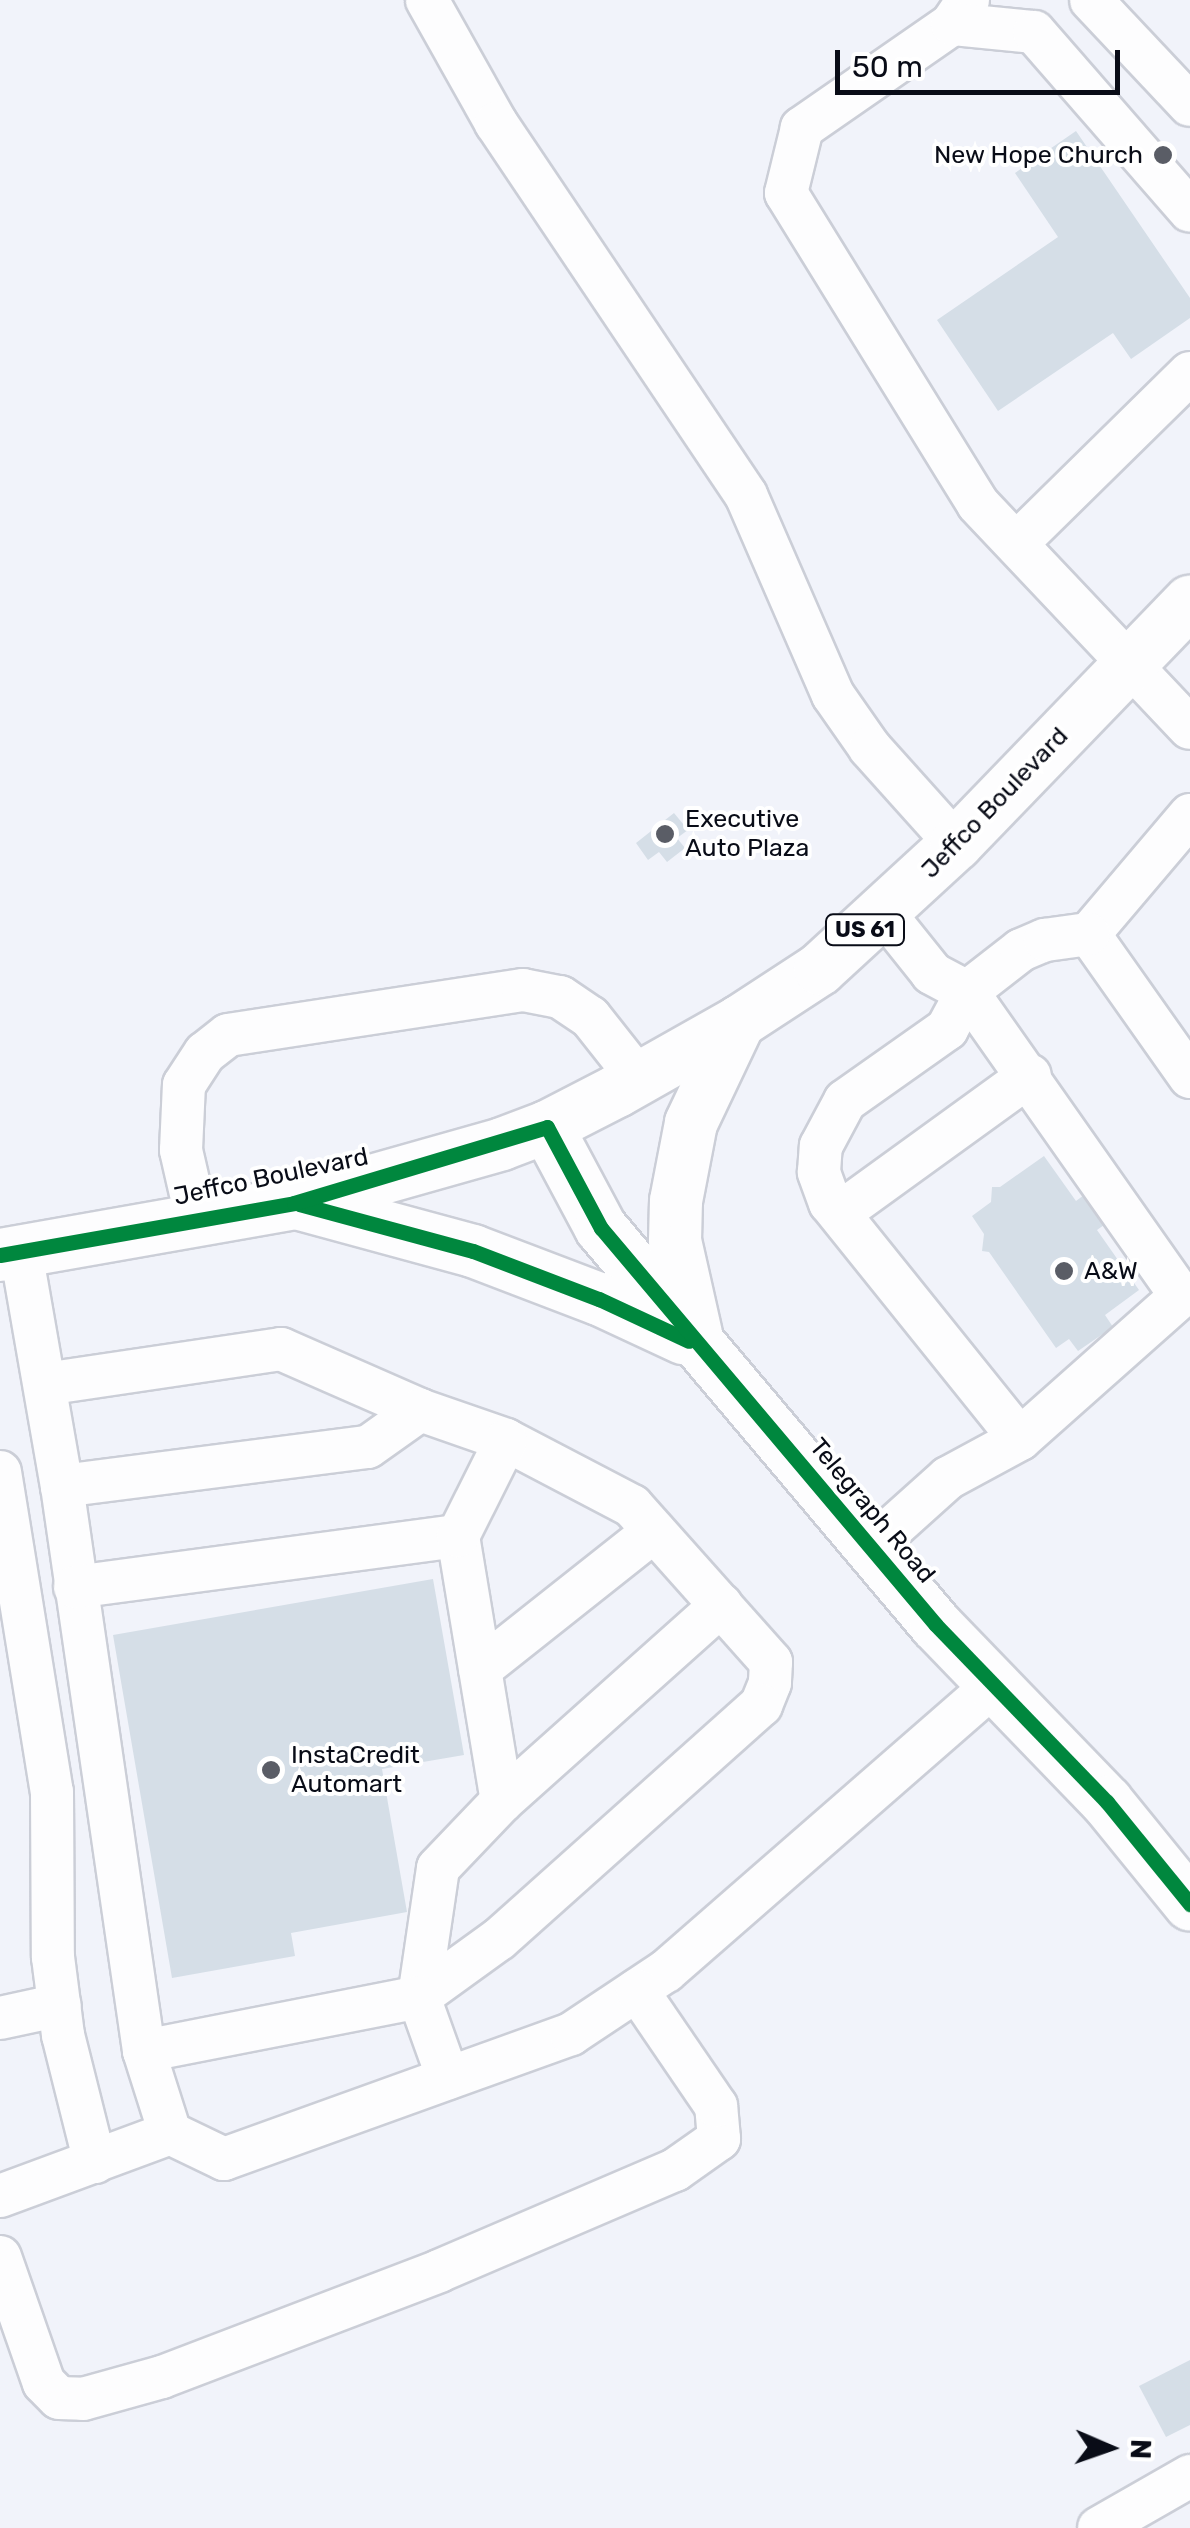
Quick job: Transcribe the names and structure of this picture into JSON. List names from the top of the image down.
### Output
{
  "streets": {
    "main road": ["Jeffco Boulevard", "US 61", "Telegraph Road"]
  },
  "crossings": [
    ["Jeffco Boulevard", "Telegraph Road"]
  ],
  "places": [
    "New Hope Church",
    "Executive Auto Plaza",
    "A&W",
    "InstaCredit Automart"
  ],
  "scale_bar": "50 m",
  "north": "right"
}
